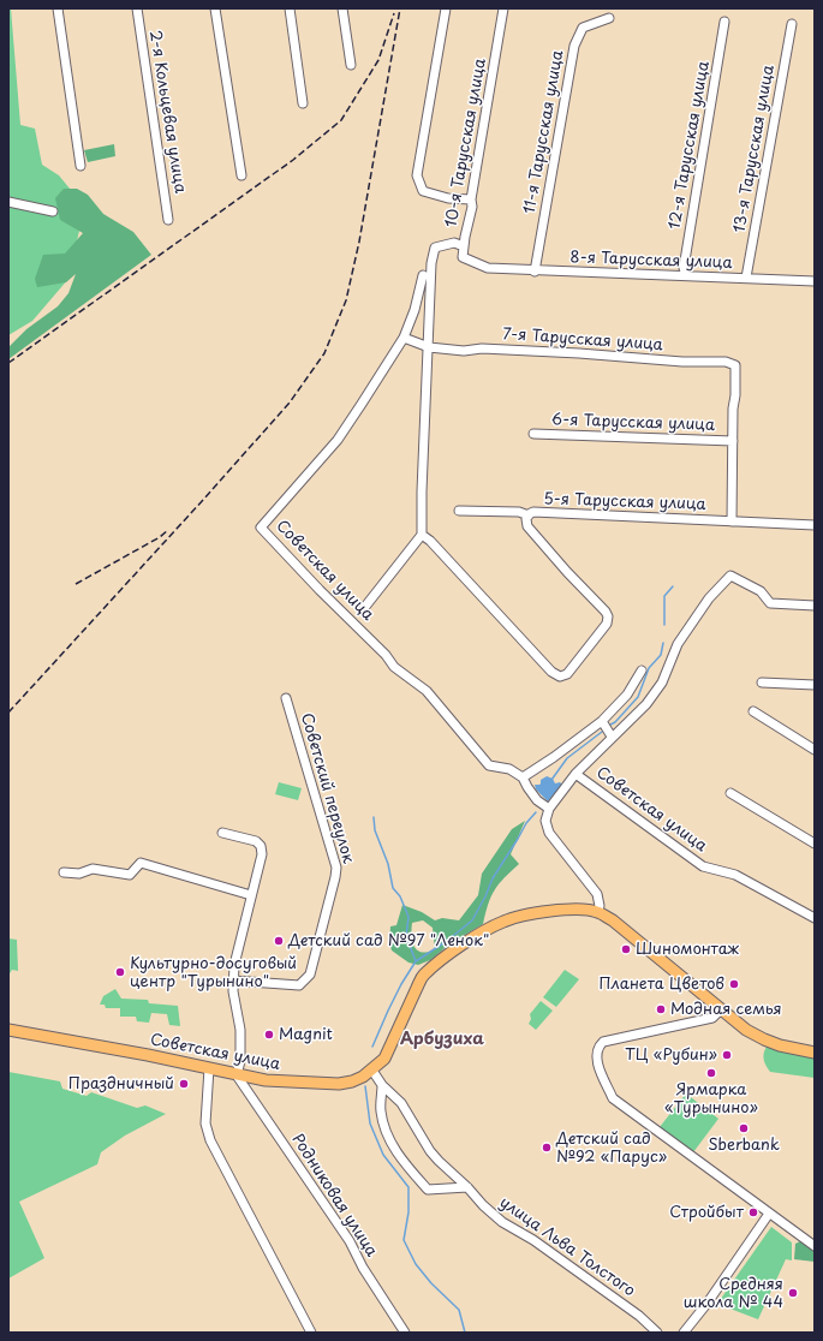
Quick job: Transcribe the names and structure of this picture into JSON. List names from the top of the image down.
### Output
{
  "streets": {
    "main road": ["Советская улица"],
    "street": [
      "2-я Кольцевая улица",
      "11-я Тарусская улица",
      "10-я Тарусская улица",
      "12-я Тарусская улица",
      "13-я Тарусская улица",
      "8-я Тарусская улица",
      "7-я Тарусская улица",
      "6-я Тарусская улица",
      "5-я Тарусская улица",
      "Советский переулок",
      "Родниковая улица",
      "улица Льва Толстого"
    ]
  },
  "crossings": [
    ["11-я Тарусская улица", "8-я Тарусская улица"],
    ["10-я Тарусская улица", "8-я Тарусская улица"],
    ["12-я Тарусская улица", "8-я Тарусская улица"],
    ["13-я Тарусская улица", "8-я Тарусская улица"],
    ["7-я Тарусская улица", "6-я Тарусская улица"],
    ["7-я Тарусская улица", "Советская улица"],
    ["Советская улица", "Родниковая улица"],
    ["Советская улица", "улица Льва Толстого"]
  ],
  "districts": ["Арбузиха"],
  "places": [
    "Детский сад №97 \"Ленок\"",
    "Шиномонтаж",
    "Культурно-досуговый центр \"Турынино\"",
    "Планета Цветов",
    "Модная семья",
    "Magnit",
    "ТЦ «Рубин»",
    "Ярмарка «Турынино»",
    "Праздничный",
    "Sberbank",
    "Детский сад №92 «Парус»",
    "Стройбыт",
    "Средняя школа № 44"
  ]
}
